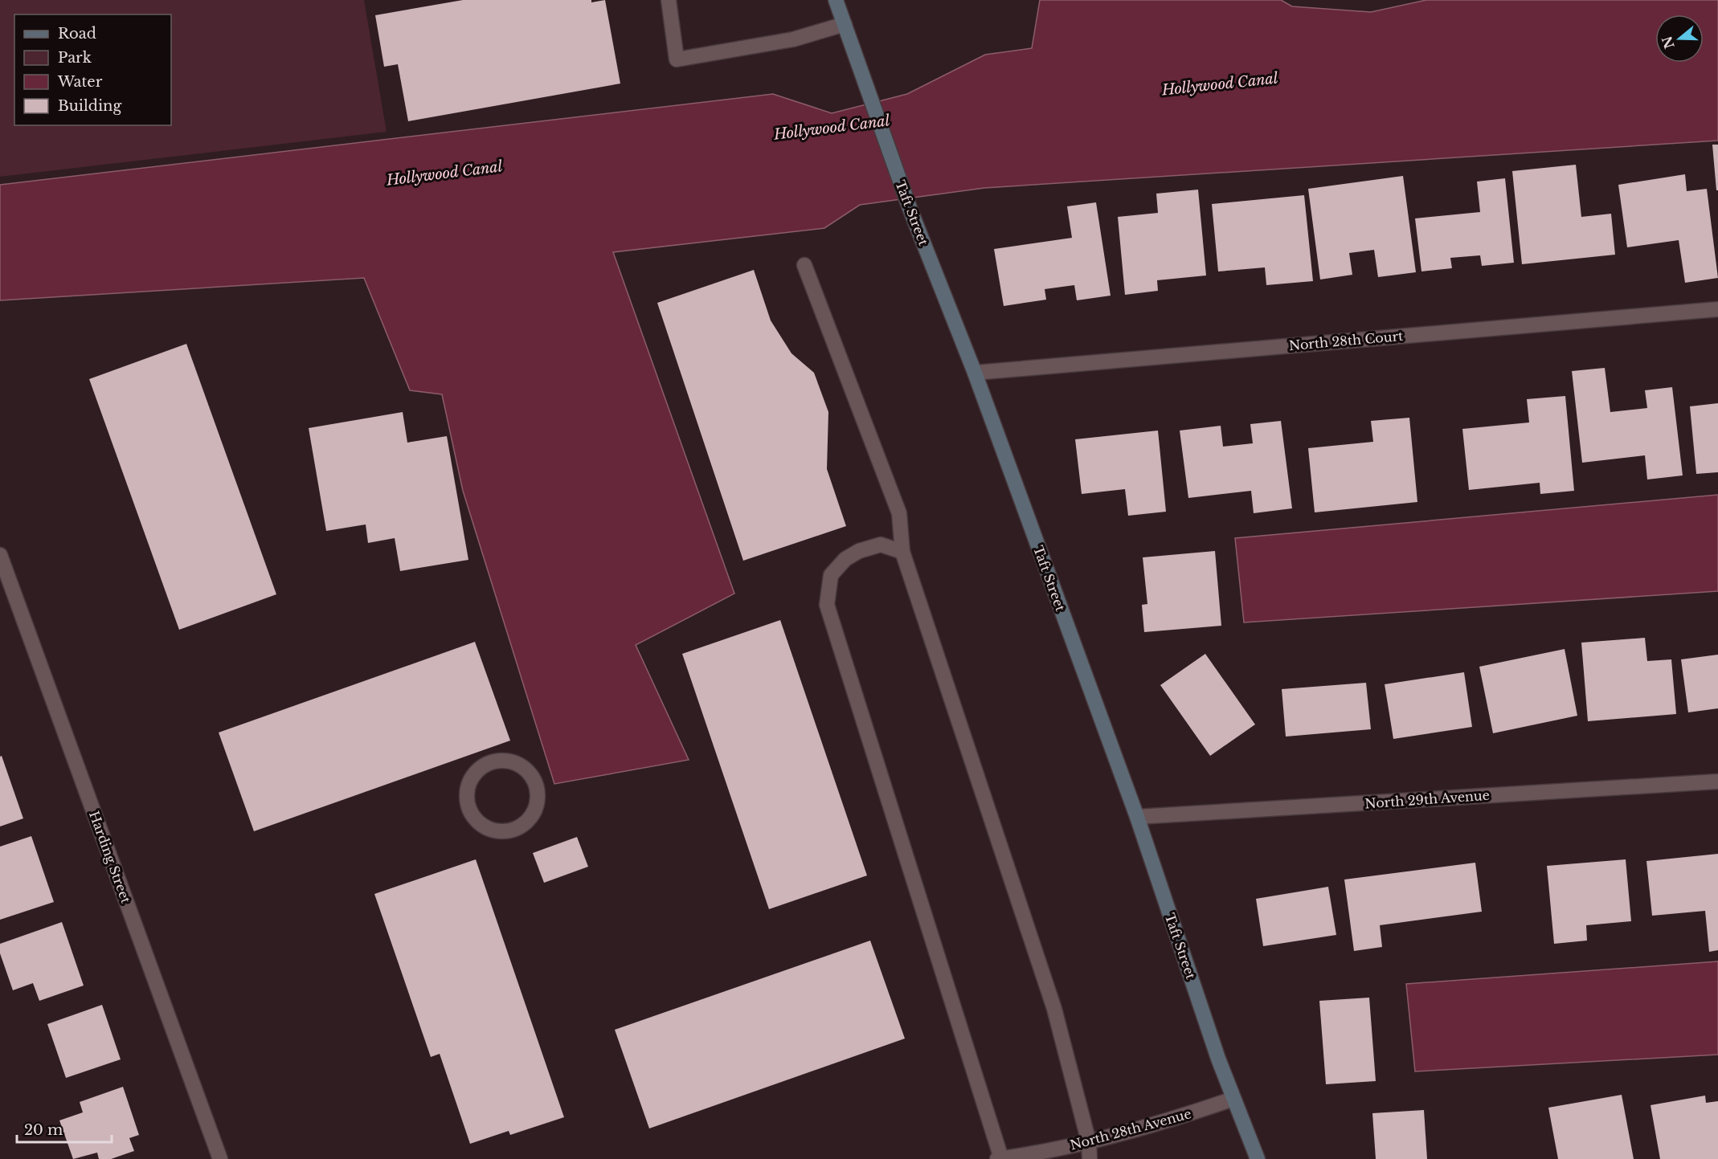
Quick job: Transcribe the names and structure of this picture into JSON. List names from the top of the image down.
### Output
{
  "streets": {
    "street": [
      "Taft Street",
      "North 28th Court",
      "North 29th Avenue",
      "Harding Street",
      "North 28th Avenue"
    ]
  },
  "crossings": [
    ["Taft Street", "North 28th Court"],
    ["Taft Street", "North 29th Avenue"],
    ["Taft Street", "North 28th Avenue"]
  ],
  "water": ["Hollywood Canal"],
  "legend": [
    "Road",
    "Park",
    "Water",
    "Building"
  ],
  "scale_bar": "20 m",
  "north": "left"
}
